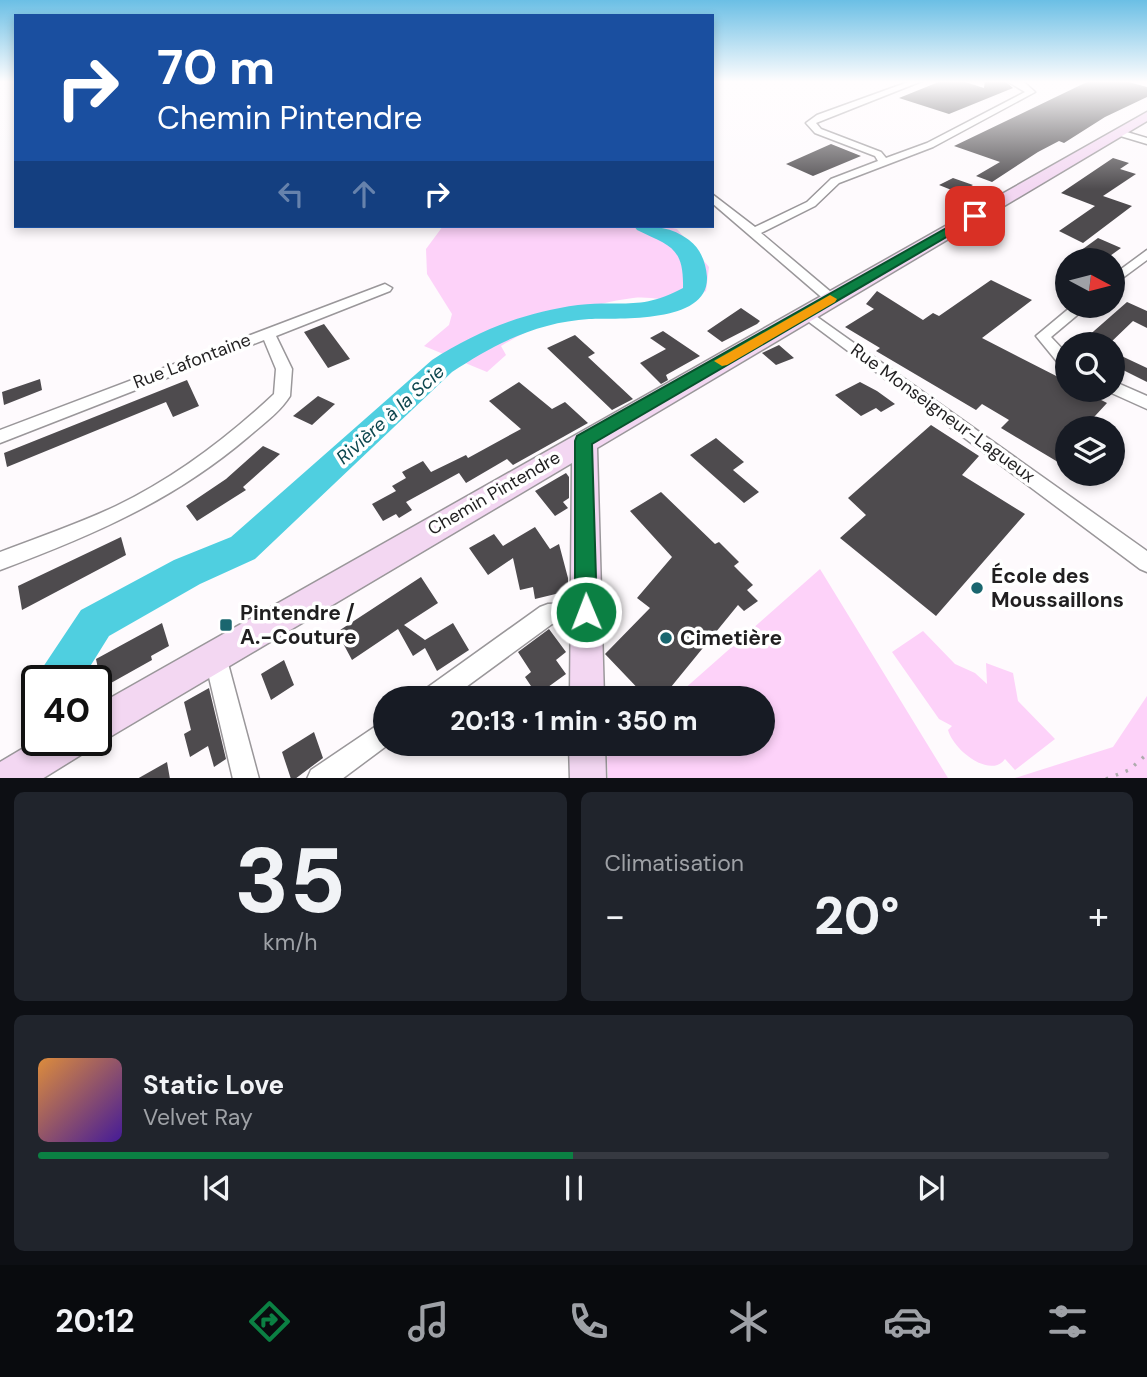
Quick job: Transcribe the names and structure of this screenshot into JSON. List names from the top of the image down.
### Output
{
  "streets": {
    "street": ["Rue Lafontaine", "Rue Monseigneur-Lagueux", "Chemin Pintendre"]
  },
  "crossings": [
    ["Rue Monseigneur-Lagueux", "Chemin Pintendre"]
  ],
  "water": ["Rivière à la Scie"],
  "places": {
    "other": ["École des Moussaillons", "Cimetière"],
    "transit": ["Pintendre / A.-Couture"]
  },
  "north": "right",
  "page": {
    "turn": ["70 m", "Chemin Pintendre"],
    "limit": "40",
    "trip": "20:13 · 1 min · 350 m",
    "tile": [
      ["35", "km/h"],
      "Climatisation"
    ],
    "heat": ["−", "20°", "+"],
    "song": ["Static Love", "Velvet Ray"],
    "tabs": "20:12"
  }
}
